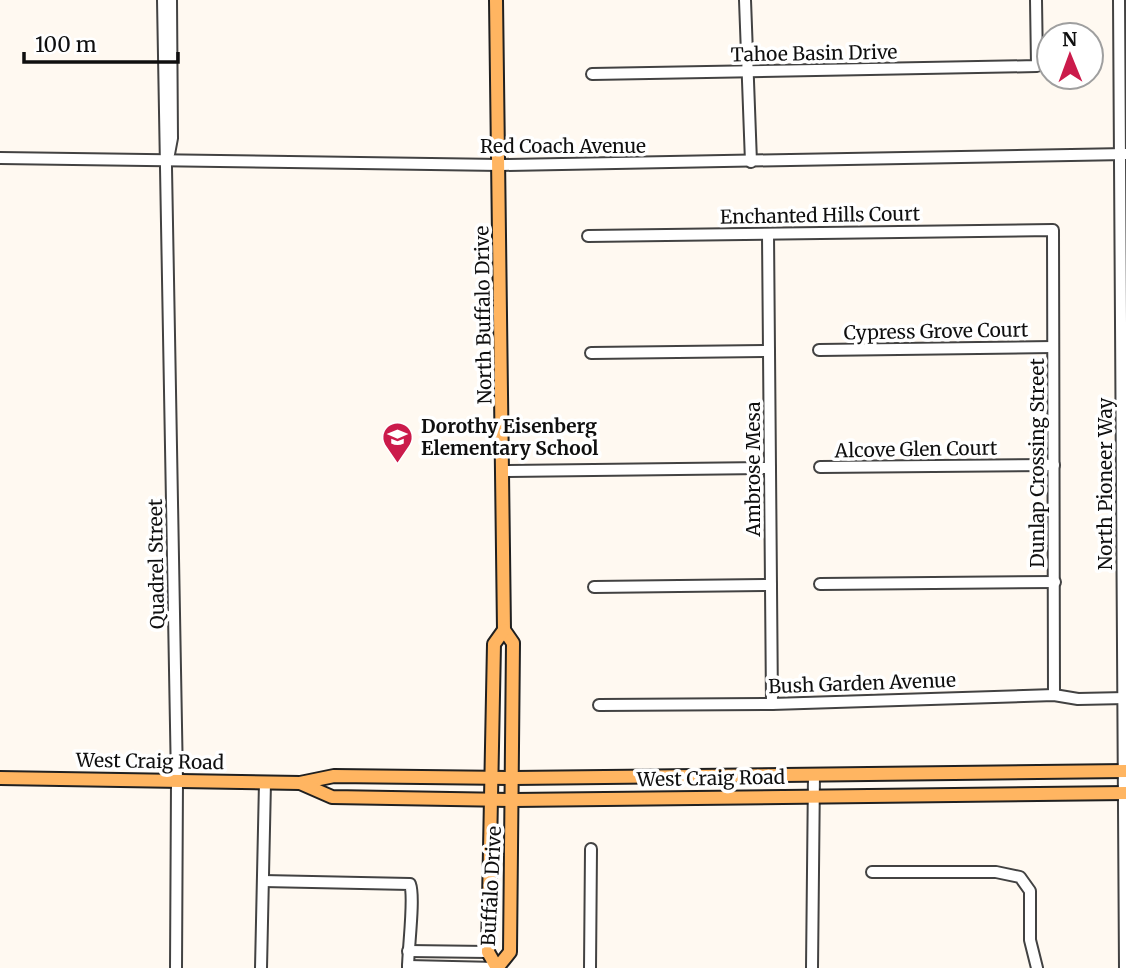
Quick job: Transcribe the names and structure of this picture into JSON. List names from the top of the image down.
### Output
{
  "streets": {
    "main road": ["North Buffalo Drive", "West Craig Road", "Buffalo Drive"],
    "street": [
      "Tahoe Basin Drive",
      "Red Coach Avenue",
      "Enchanted Hills Court",
      "Cypress Grove Court",
      "Alcove Glen Court",
      "Dunlap Crossing Street",
      "Ambrose Mesa",
      "North Pioneer Way",
      "Quadrel Street",
      "Bush Garden Avenue"
    ]
  },
  "crossings": [
    ["Red Coach Avenue", "North Buffalo Drive"],
    ["Red Coach Avenue", "North Pioneer Way"],
    ["Red Coach Avenue", "Quadrel Street"],
    ["Enchanted Hills Court", "Dunlap Crossing Street"],
    ["Enchanted Hills Court", "Ambrose Mesa"],
    ["North Buffalo Drive", "West Craig Road"],
    ["North Buffalo Drive", "Buffalo Drive"],
    ["Cypress Grove Court", "Dunlap Crossing Street"],
    ["Alcove Glen Court", "Dunlap Crossing Street"],
    ["Dunlap Crossing Street", "Bush Garden Avenue"],
    ["Ambrose Mesa", "Bush Garden Avenue"],
    ["North Pioneer Way", "Bush Garden Avenue"],
    ["North Pioneer Way", "West Craig Road"],
    ["Quadrel Street", "West Craig Road"],
    ["West Craig Road", "Buffalo Drive"]
  ],
  "places": {
    "school or university": ["Dorothy Eisenberg Elementary School"]
  },
  "scale_bar": "100 m",
  "north": "top"
}
